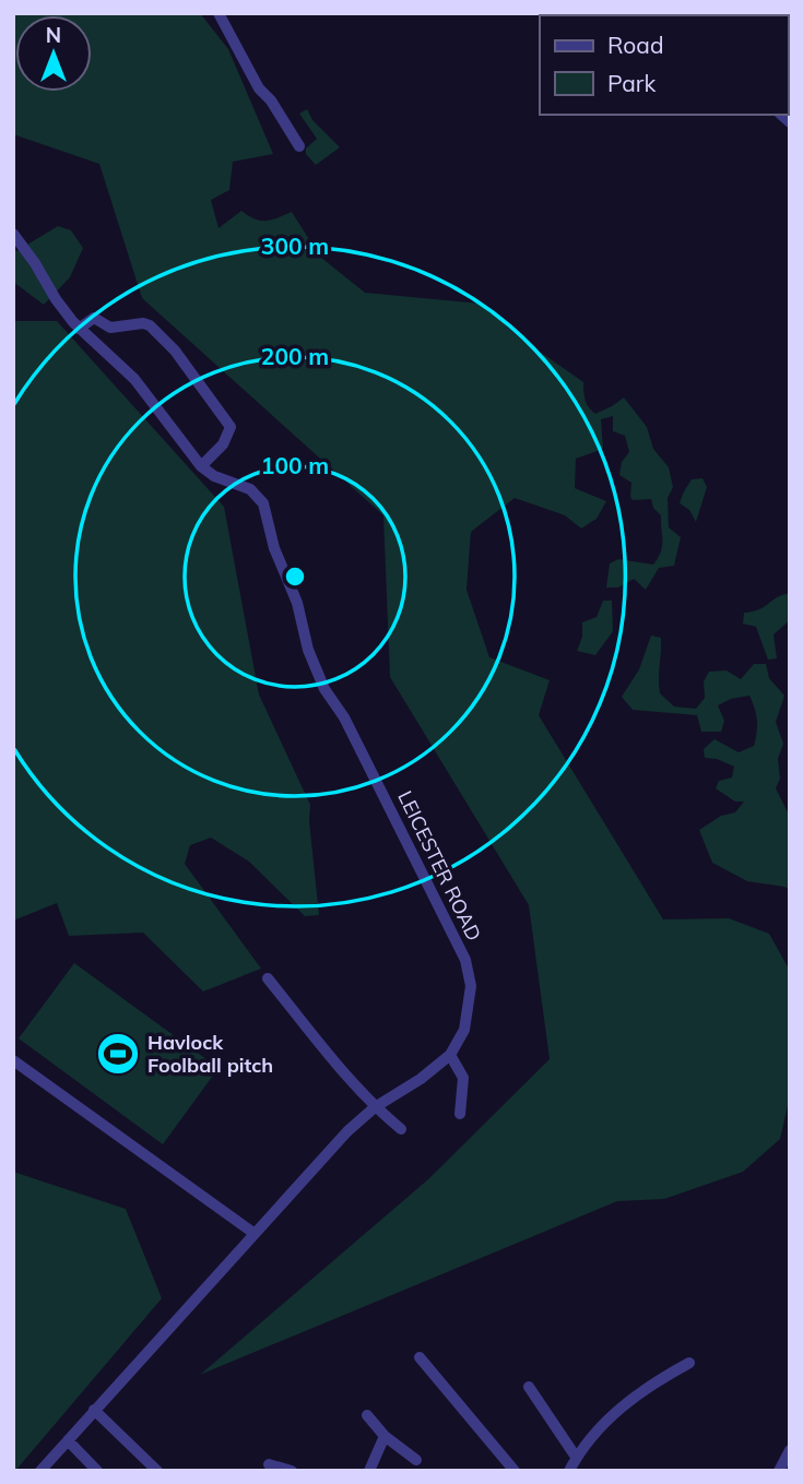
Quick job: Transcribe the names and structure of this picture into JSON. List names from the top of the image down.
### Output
{
  "streets": {
    "street": ["LEICESTER ROAD"]
  },
  "places": {
    "sports": ["Havlock Foolball pitch"]
  },
  "legend": ["Road", "Park"],
  "north": "top",
  "rings": ["300 m", "200 m", "100 m"]
}
